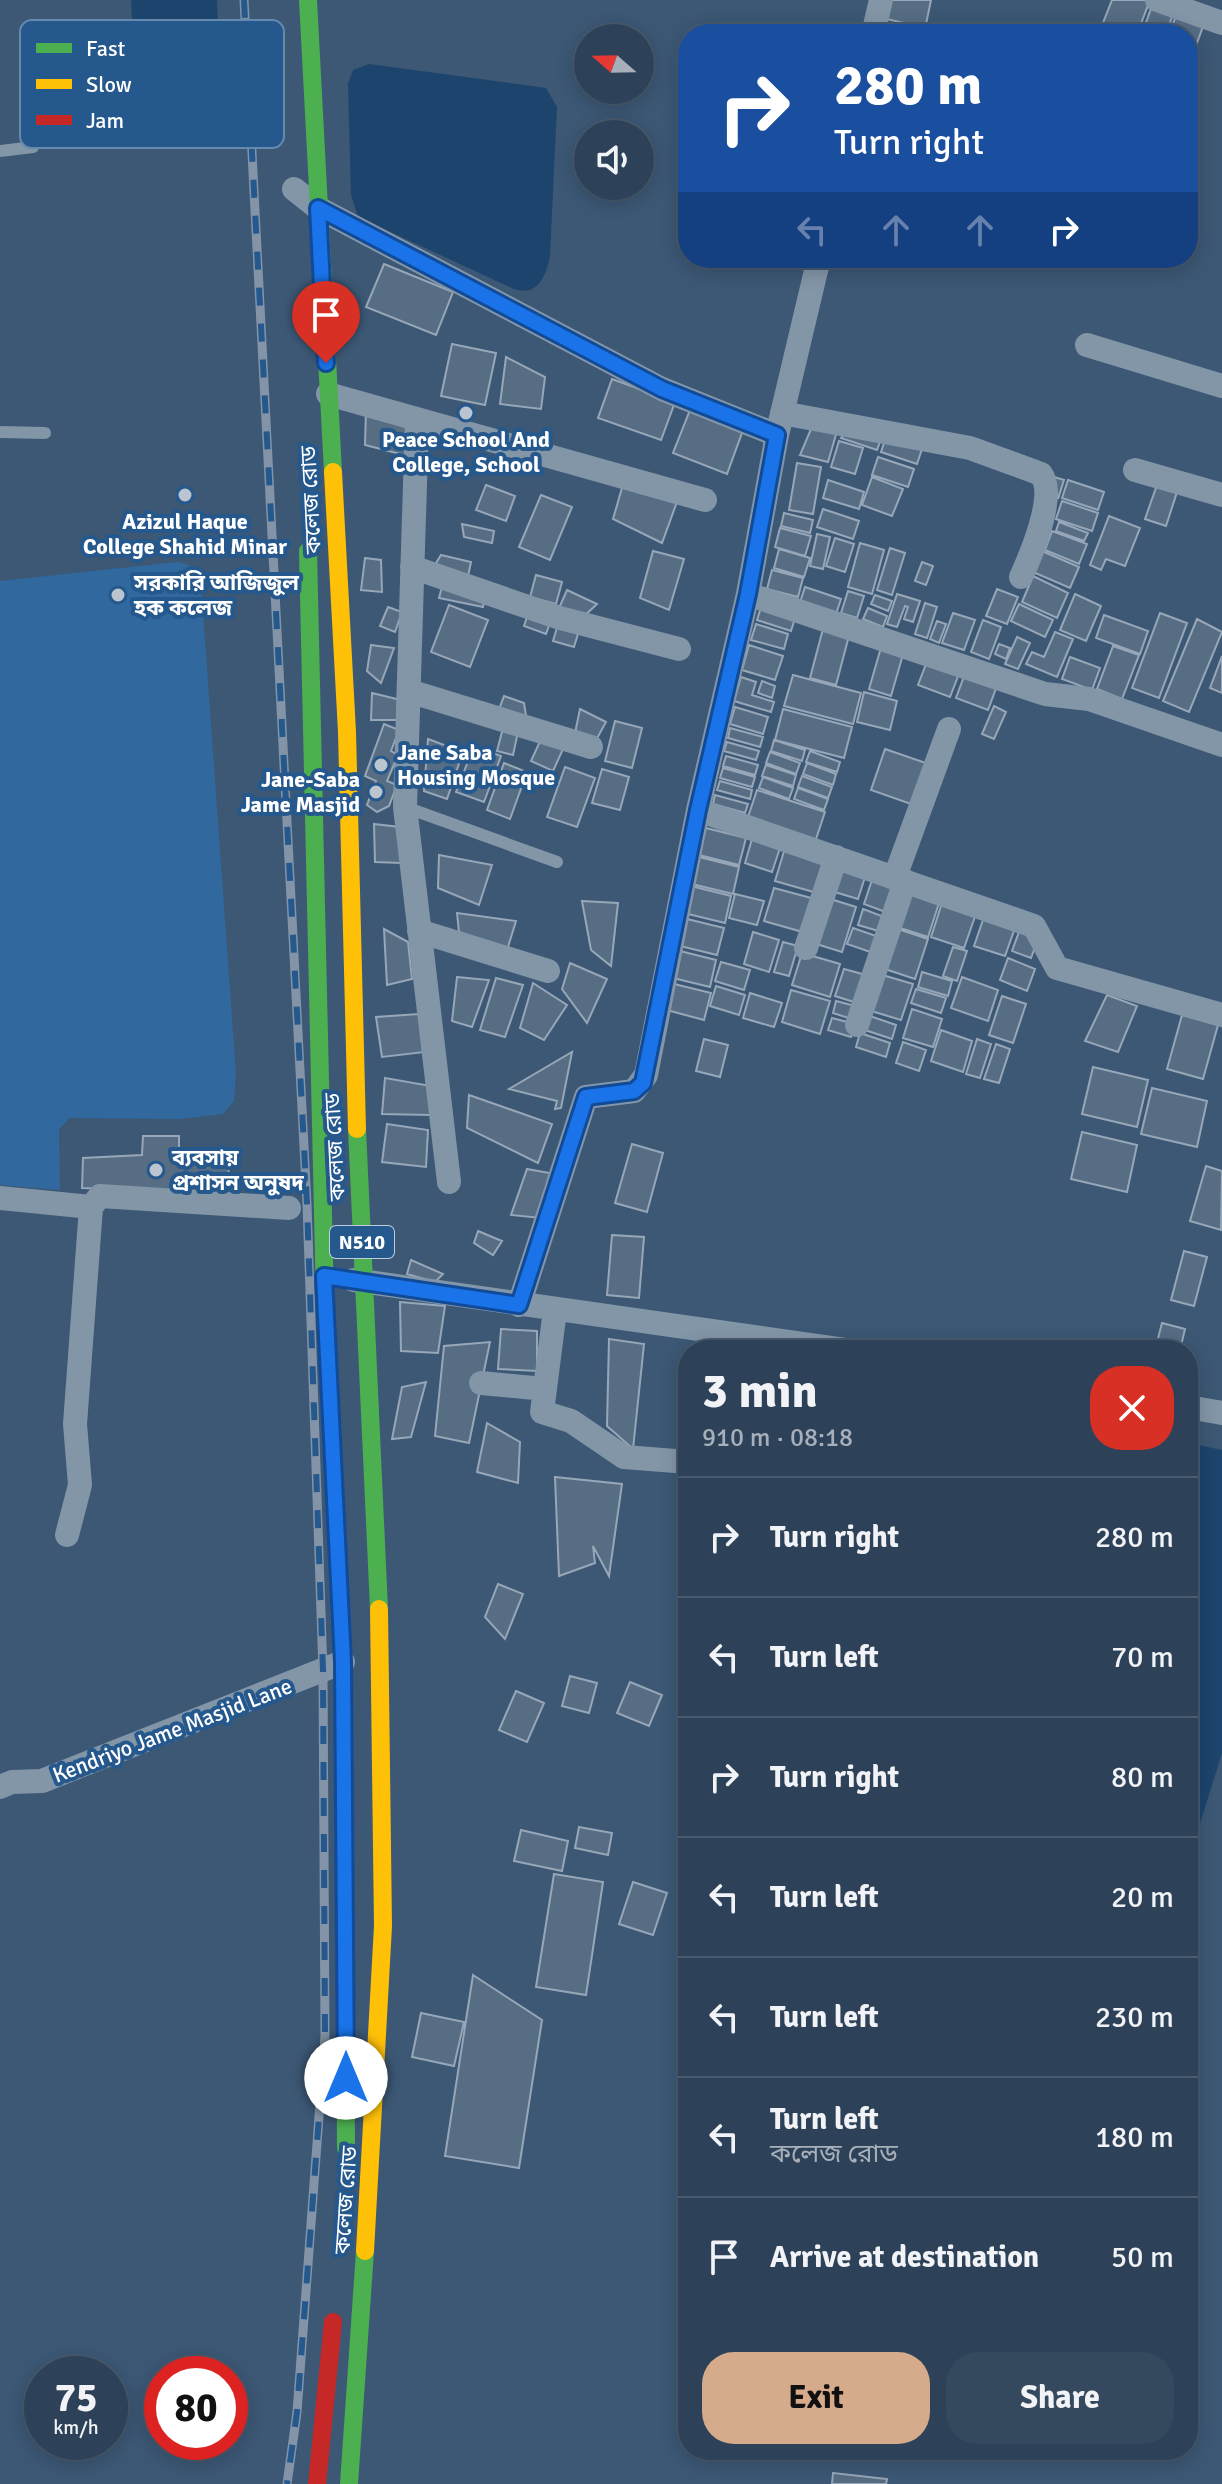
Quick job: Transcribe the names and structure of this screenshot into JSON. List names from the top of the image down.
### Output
{
  "streets": {
    "highway": ["কলেজ রোড", "N510"],
    "street": ["Kendriyo Jame Masjid Lane"]
  },
  "crossings": [
    ["কলেজ রোড", "Kendriyo Jame Masjid Lane"]
  ],
  "places": [
    "Peace School And College, School",
    "Azizul Haque College Shahid Minar",
    "সরকারি আজিজুল হক কলেজ",
    "Jane Saba Housing Mosque",
    "Jane-Saba Jame Masjid",
    "ব্যবসায় প্রশাসন অনুষদ"
  ],
  "legend": ["Fast", "Slow", "Jam"],
  "north": "left",
  "page": {
    "turn": ["280 m", "Turn right"],
    "heading": ["3 min", "910 m · 08:18"],
    "list": [
      {
        "name": "Turn right",
        "value": "280 m"
      },
      {
        "name": "Turn left",
        "value": "70 m"
      },
      {
        "name": "Turn right",
        "value": "80 m"
      },
      {
        "name": "Turn left",
        "value": "20 m"
      },
      {
        "name": "Turn left",
        "value": "230 m"
      },
      {
        "name": "Turn left",
        "note": "কলেজ রোড",
        "value": "180 m"
      },
      {
        "name": "Arrive at destination",
        "value": "50 m"
      }
    ],
    "buttons": ["Exit", "Share"],
    "speed": "75 km/h",
    "limit": "80"
  }
}
